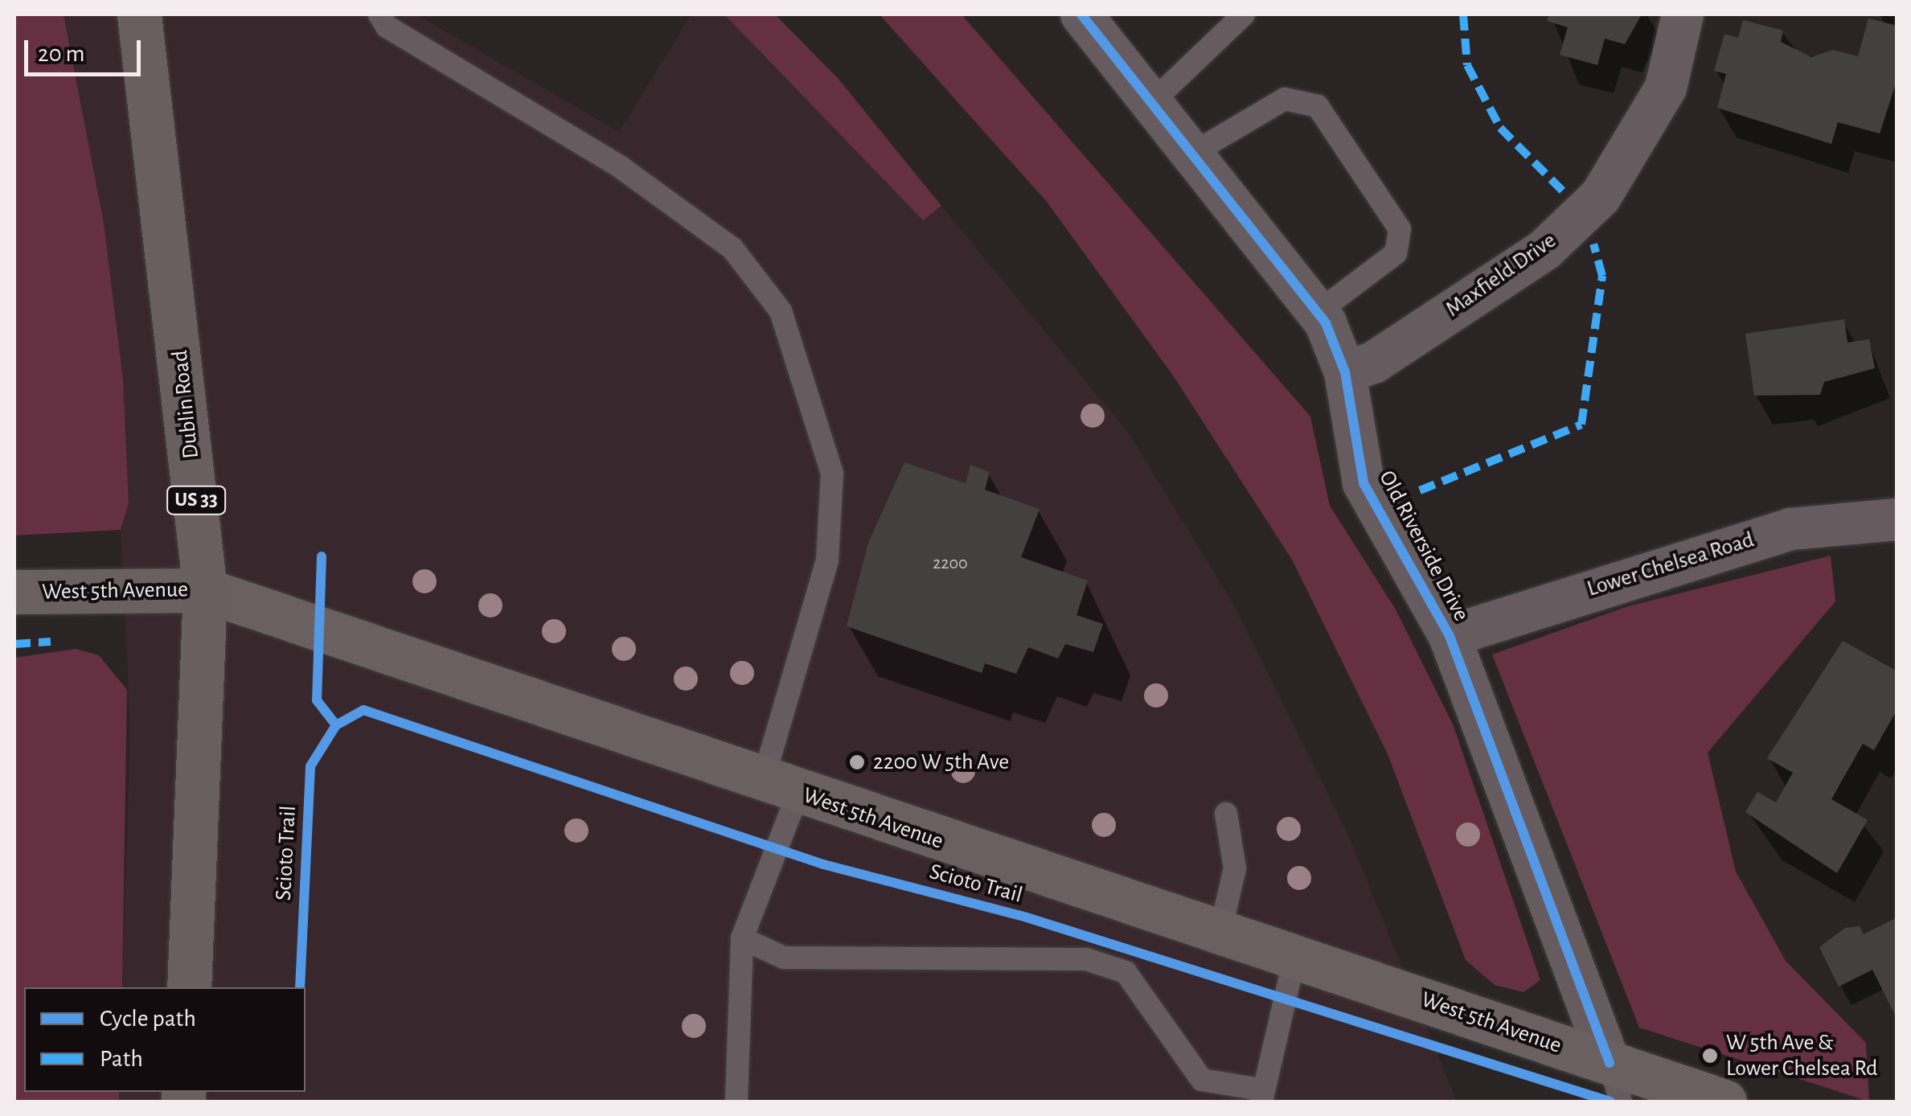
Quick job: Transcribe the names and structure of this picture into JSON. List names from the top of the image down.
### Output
{
  "streets": {
    "main road": ["Dublin Road", "US 33", "West 5th Avenue"],
    "street": ["Maxfield Drive", "Old Riverside Drive", "Lower Chelsea Road"],
    "cycle path": ["Scioto Trail"]
  },
  "crossings": [
    ["Maxfield Drive", "Old Riverside Drive"],
    ["Dublin Road", "West 5th Avenue"],
    ["Old Riverside Drive", "Lower Chelsea Road"],
    ["Old Riverside Drive", "West 5th Avenue"]
  ],
  "places": ["2200 W 5th Ave", "W 5th Ave & Lower Chelsea Rd"],
  "house_numbers": ["2200"],
  "legend": ["Cycle path", "Path"],
  "scale_bar": "20 m"
}
